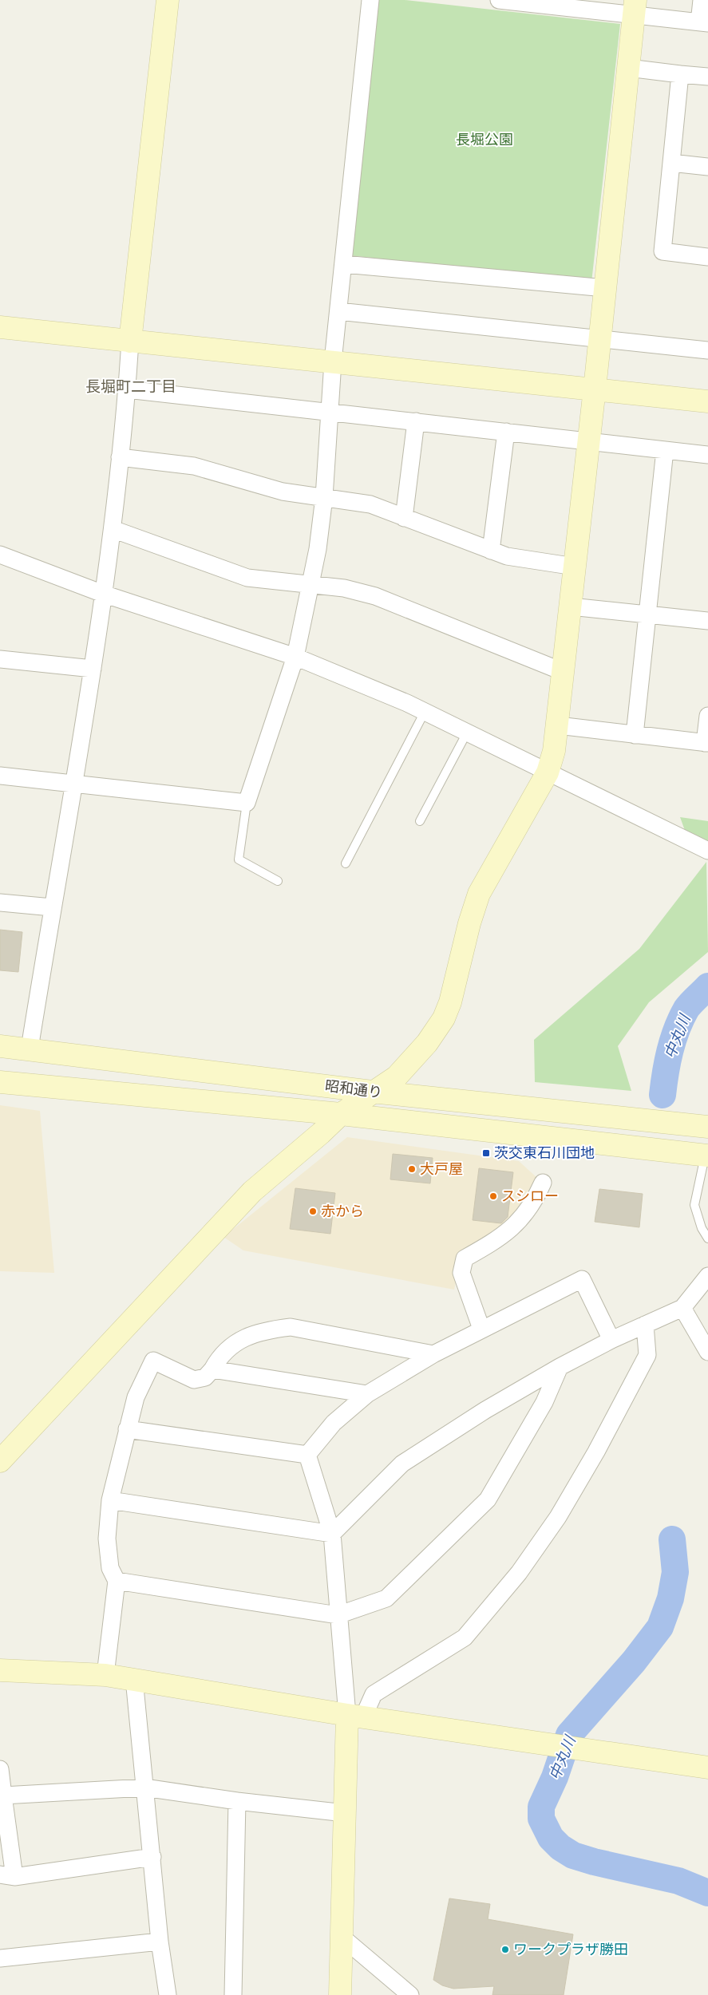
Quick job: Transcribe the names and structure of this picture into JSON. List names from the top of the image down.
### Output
{
  "streets": {
    "street": ["昭和通り"]
  },
  "districts": ["長堀町二丁目"],
  "water": ["中丸川"],
  "parks": ["長堀公園"],
  "places": {
    "transit": ["茨交東石川団地"],
    "other": [
      "大戸屋",
      "スシロー",
      "赤から",
      "ワークプラザ勝田"
    ]
  }
}
